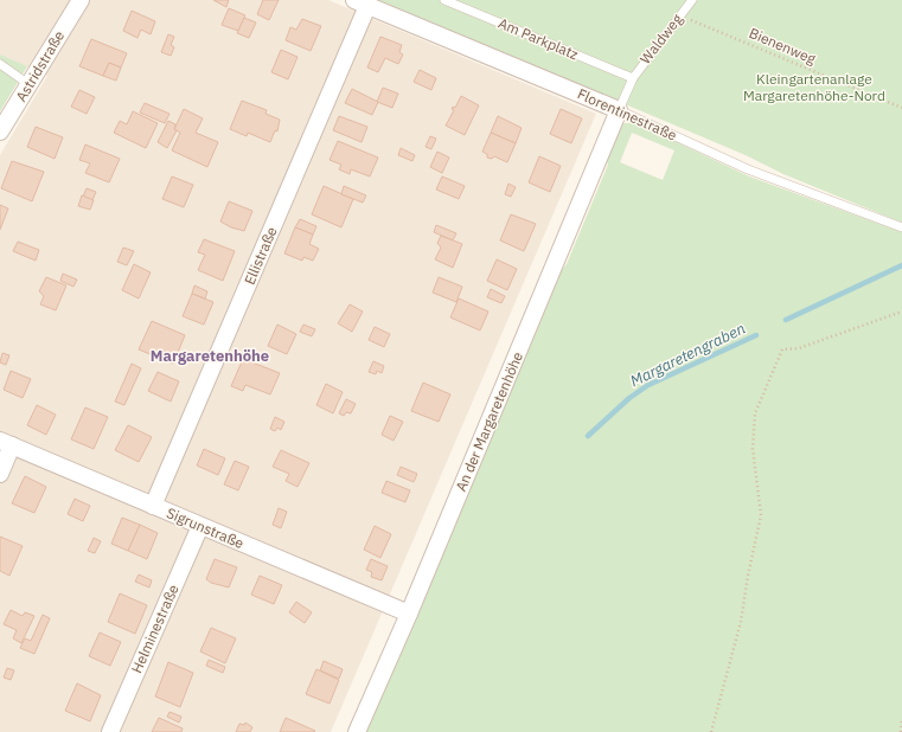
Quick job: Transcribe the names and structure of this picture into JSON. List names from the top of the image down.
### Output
{
  "streets": {
    "street": [
      "Astridstraße",
      "Florentinestraße",
      "Ellistraße",
      "An der Margaretenhöhe",
      "Sigrunstraße",
      "Helminestraße"
    ],
    "lane": ["Am Parkplatz", "Waldweg"],
    "path": ["Bienenweg"]
  },
  "crossings": [
    ["Am Parkplatz", "Waldweg"],
    ["Waldweg", "Bienenweg"],
    ["Waldweg", "Florentinestraße"],
    ["Waldweg", "An der Margaretenhöhe"],
    ["Florentinestraße", "Ellistraße"],
    ["Florentinestraße", "An der Margaretenhöhe"],
    ["Ellistraße", "Sigrunstraße"],
    ["An der Margaretenhöhe", "Sigrunstraße"],
    ["Sigrunstraße", "Helminestraße"]
  ],
  "districts": ["Margaretenhöhe"],
  "water": ["Margaretengraben"],
  "parks": ["Kleingartenanlage Margaretenhöhe-Nord"]
}
